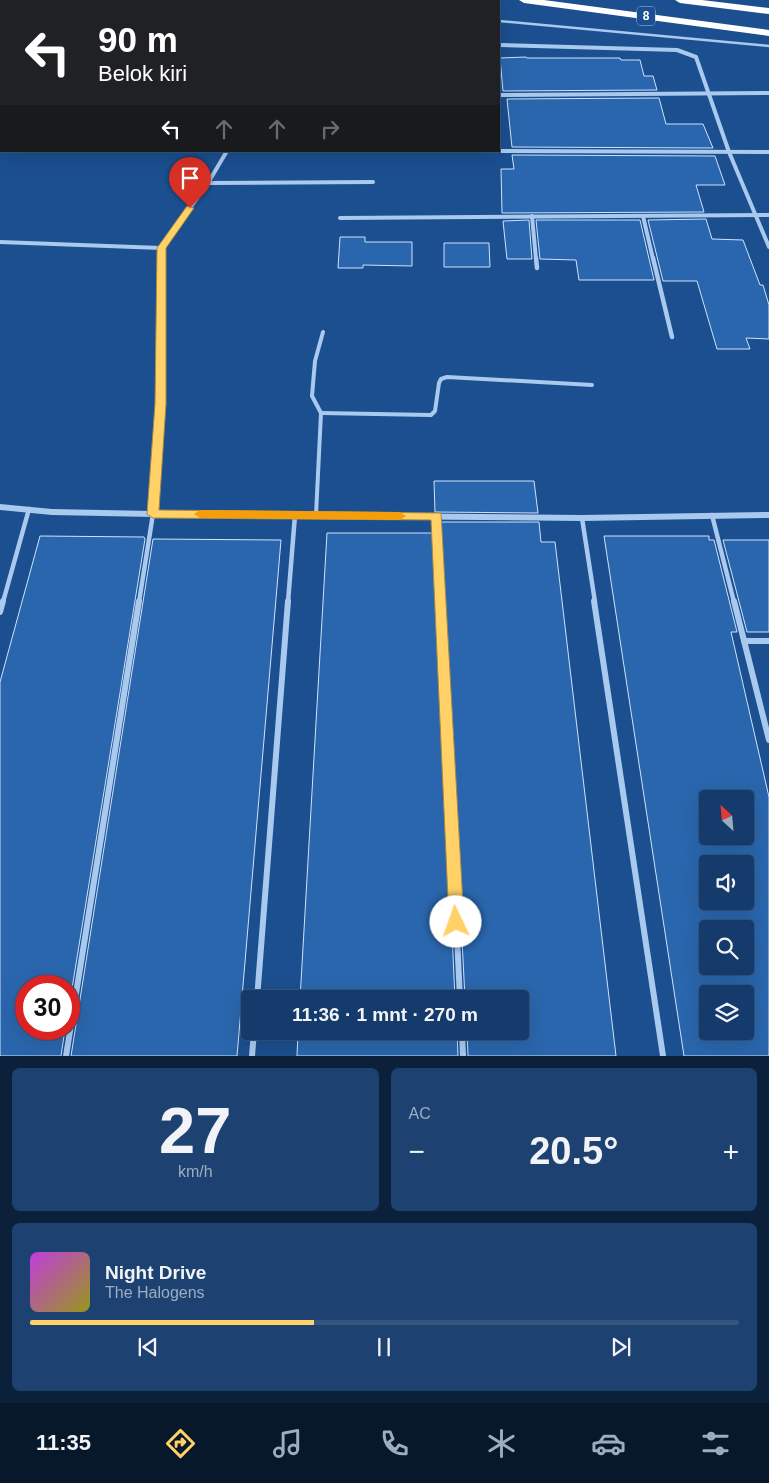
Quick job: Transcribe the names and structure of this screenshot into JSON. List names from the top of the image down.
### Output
{
  "streets": {
    "highway": ["8"]
  },
  "north": "top left",
  "page": {
    "turn": ["90 m", "Belok kiri"],
    "limit": "30",
    "trip": "11:36 · 1 mnt · 270 m",
    "tile": [
      ["27", "km/h"],
      "AC"
    ],
    "heat": ["−", "20.5°", "+"],
    "song": ["Night Drive", "The Halogens"],
    "tabs": "11:35"
  }
}
